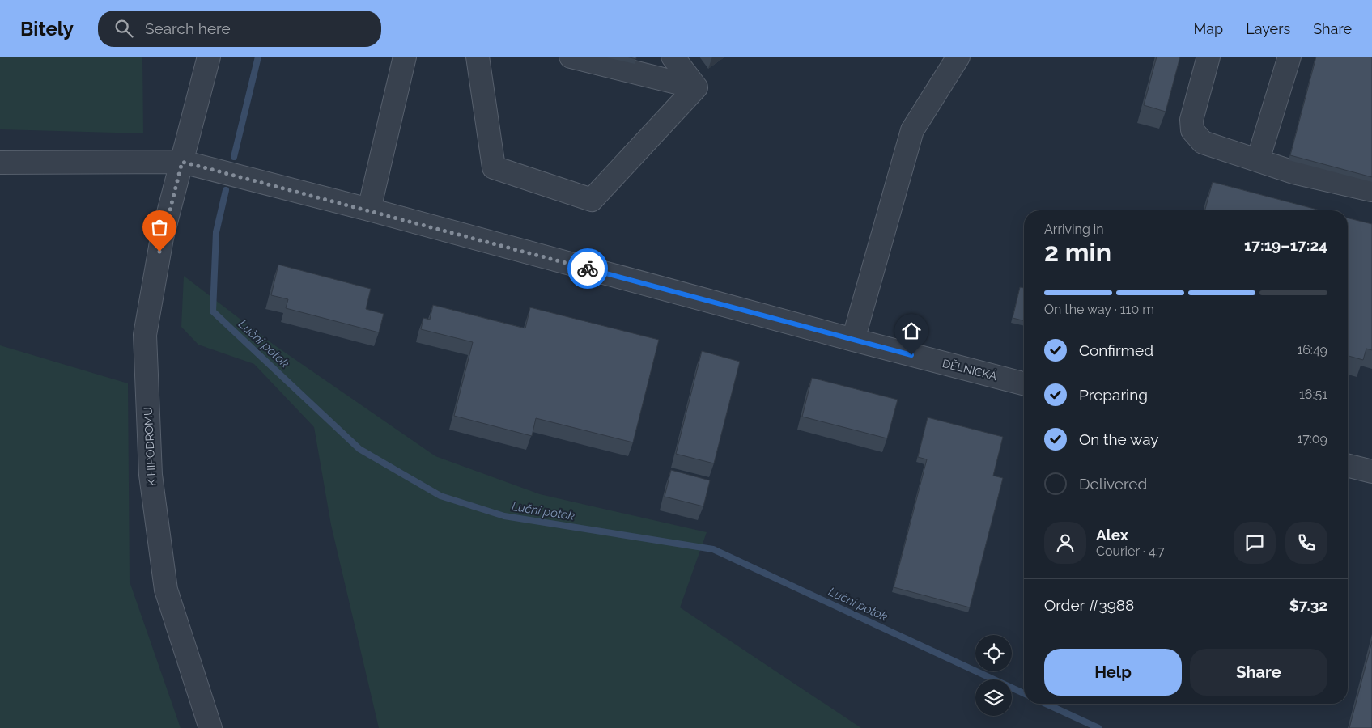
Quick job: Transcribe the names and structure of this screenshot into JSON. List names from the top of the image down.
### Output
{
  "streets": {
    "street": ["DĚLNICKÁ", "K HIPODROMU"]
  },
  "crossings": [
    ["DĚLNICKÁ", "K HIPODROMU"]
  ],
  "water": ["Luční potok"],
  "page": {
    "header": "Bitely",
    "search": "Search here",
    "nav": ["Map", "Layers", "Share"],
    "heading": ["2 min", "Arriving in", "17:19–17:24"],
    "panel": [
      "Alex",
      "Courier · 4.7",
      "Order #3988",
      "$7.32"
    ],
    "bar": "On the way · 110 m",
    "list": [
      ["Confirmed", "16:49"],
      ["Preparing", "16:51"],
      ["On the way", "17:09"],
      "Delivered"
    ],
    "buttons": ["Help", "Share"]
  }
}
